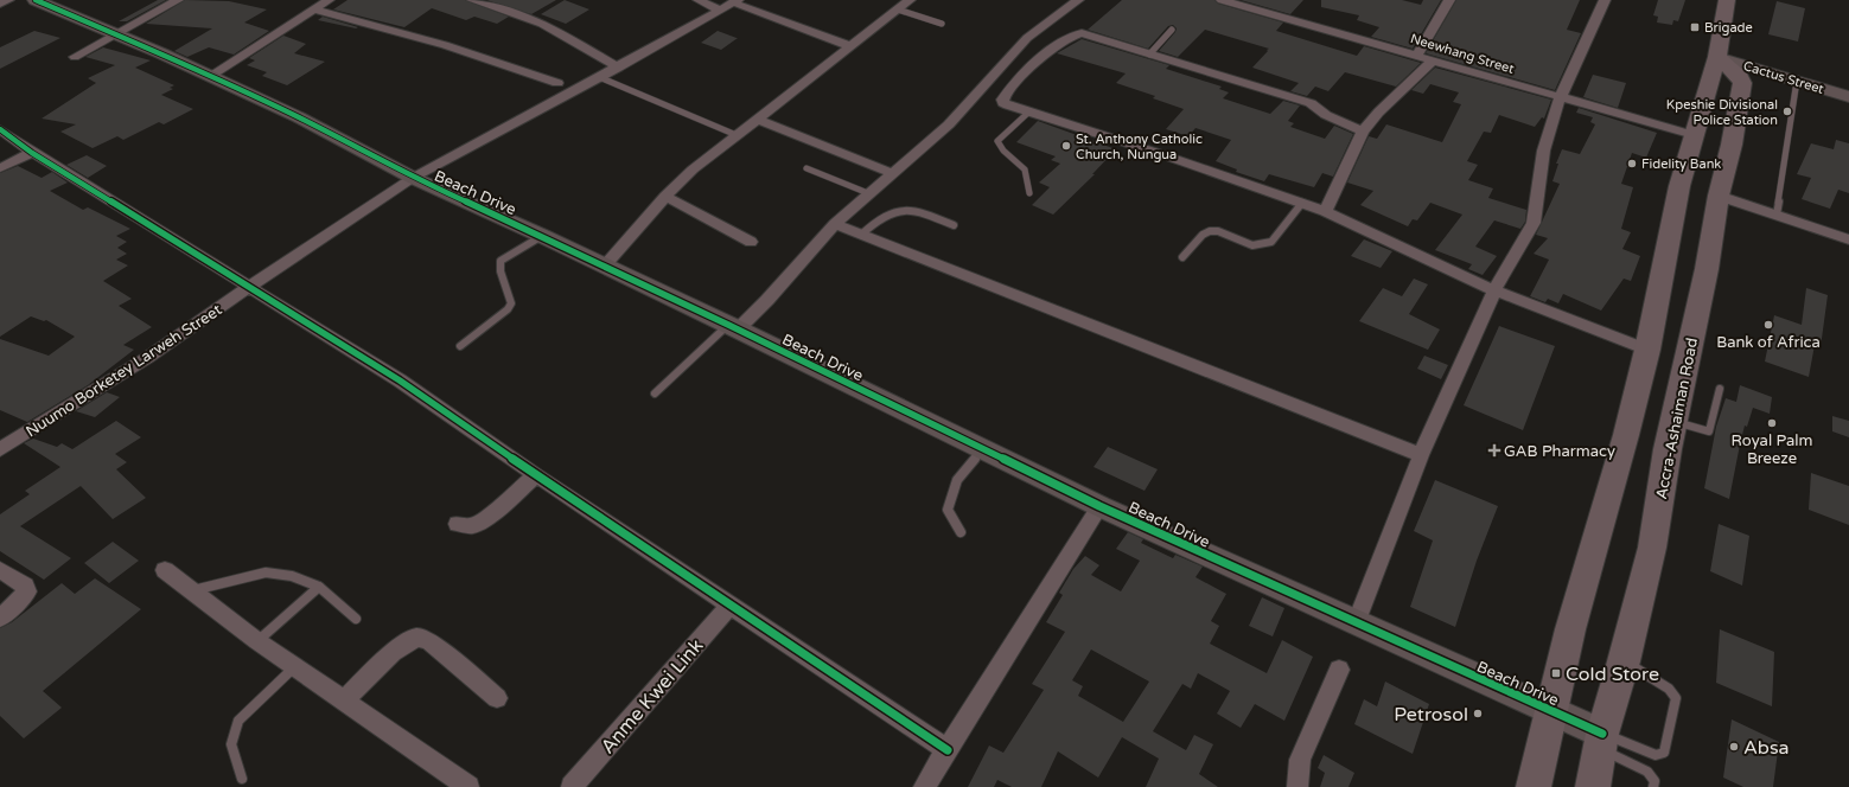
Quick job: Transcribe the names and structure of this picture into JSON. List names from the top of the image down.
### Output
{
  "streets": {
    "main road": ["Accra-Ashaiman Road"],
    "street": [
      "Neewhang Street",
      "Cactus Street",
      "Beach Drive",
      "Nuumo Borketey Larweh Street",
      "Anme Kwei Link"
    ]
  },
  "crossings": [
    ["Cactus Street", "Accra-Ashaiman Road"],
    ["Beach Drive", "Nuumo Borketey Larweh Street"],
    ["Beach Drive", "Accra-Ashaiman Road"]
  ],
  "places": {
    "transit": ["Brigade", "Cold Store"],
    "other": [
      "Kpeshie Divisional Police Station",
      "St. Anthony Catholic Church, Nungua",
      "Fidelity Bank",
      "Bank of Africa",
      "Royal Palm Breeze",
      "Petrosol",
      "Absa"
    ],
    "health": ["GAB Pharmacy"]
  }
}
